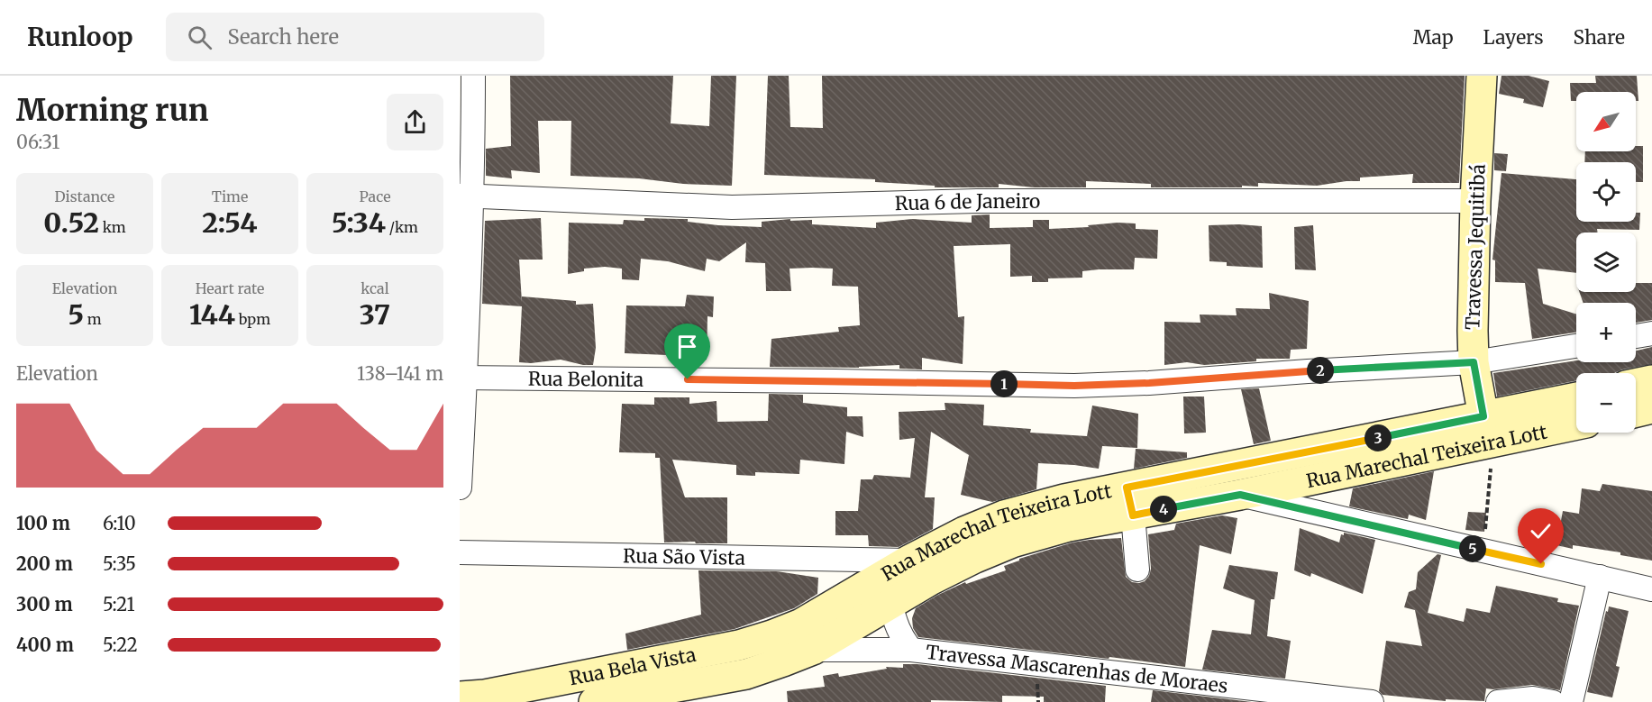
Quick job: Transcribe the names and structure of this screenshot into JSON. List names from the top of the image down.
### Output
{
  "streets": {
    "street": [
      "Rua 6 de Janeiro",
      "Travessa Jequitibá",
      "Rua Belonita",
      "Rua Marechal Teixeira Lott",
      "Rua São Vista",
      "Rua Bela Vista",
      "Travessa Mascarenhas de Moraes"
    ]
  },
  "crossings": [
    ["Rua 6 de Janeiro", "Travessa Jequitibá"],
    ["Travessa Jequitibá", "Rua Belonita"],
    ["Travessa Jequitibá", "Rua Marechal Teixeira Lott"],
    ["Rua Marechal Teixeira Lott", "Rua São Vista"],
    ["Rua Marechal Teixeira Lott", "Rua Bela Vista"],
    ["Rua Marechal Teixeira Lott", "Travessa Mascarenhas de Moraes"],
    ["Rua Bela Vista", "Travessa Mascarenhas de Moraes"]
  ],
  "north": "bottom left",
  "page": {
    "header": "Runloop",
    "search": "Search here",
    "nav": ["Map", "Layers", "Share"],
    "heading": ["Morning run", "06:31"],
    "map_buttons": ["+", "−"],
    "stats": [
      ["Distance", "0.52 km"],
      ["Time", "2:54"],
      ["Pace", "5:34 /km"],
      ["Elevation", "5 m"],
      ["Heart rate", "144 bpm"],
      ["kcal", "37"]
    ],
    "chart": ["Elevation", "138–141 m"],
    "pins": [
      "2",
      "1",
      "3",
      "4",
      "5"
    ],
    "list": [
      {
        "name": "100 m",
        "note": "6:10"
      },
      {
        "name": "200 m",
        "note": "5:35"
      },
      {
        "name": "300 m",
        "note": "5:21"
      },
      {
        "name": "400 m",
        "note": "5:22"
      }
    ]
  }
}
